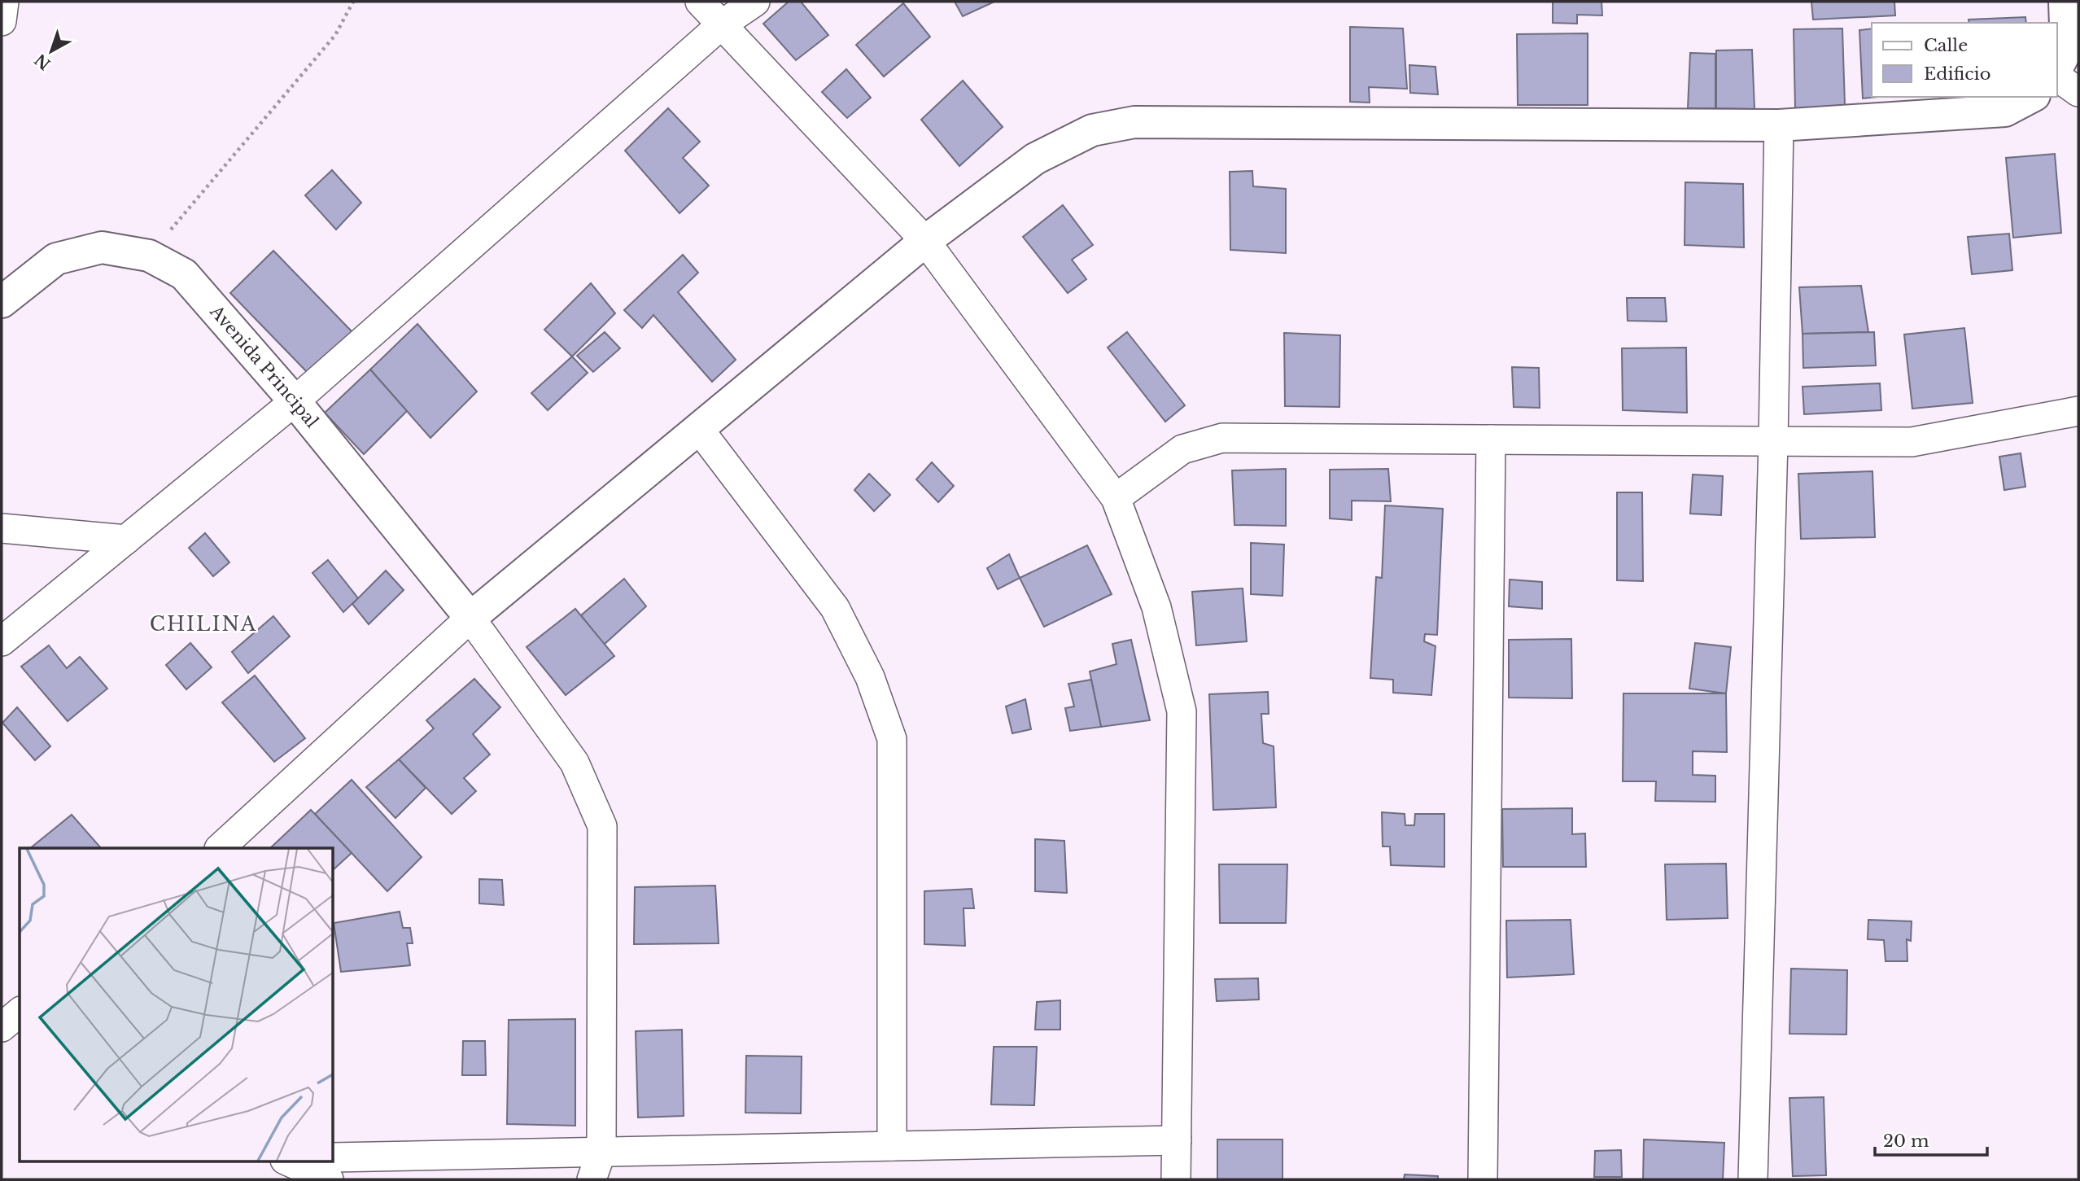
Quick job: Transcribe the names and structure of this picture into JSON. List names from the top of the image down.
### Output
{
  "streets": {
    "street": ["Avenida Principal"]
  },
  "districts": ["CHILINA"],
  "legend": ["Calle", "Edificio"],
  "scale_bar": "20 m",
  "north": "bottom left"
}
